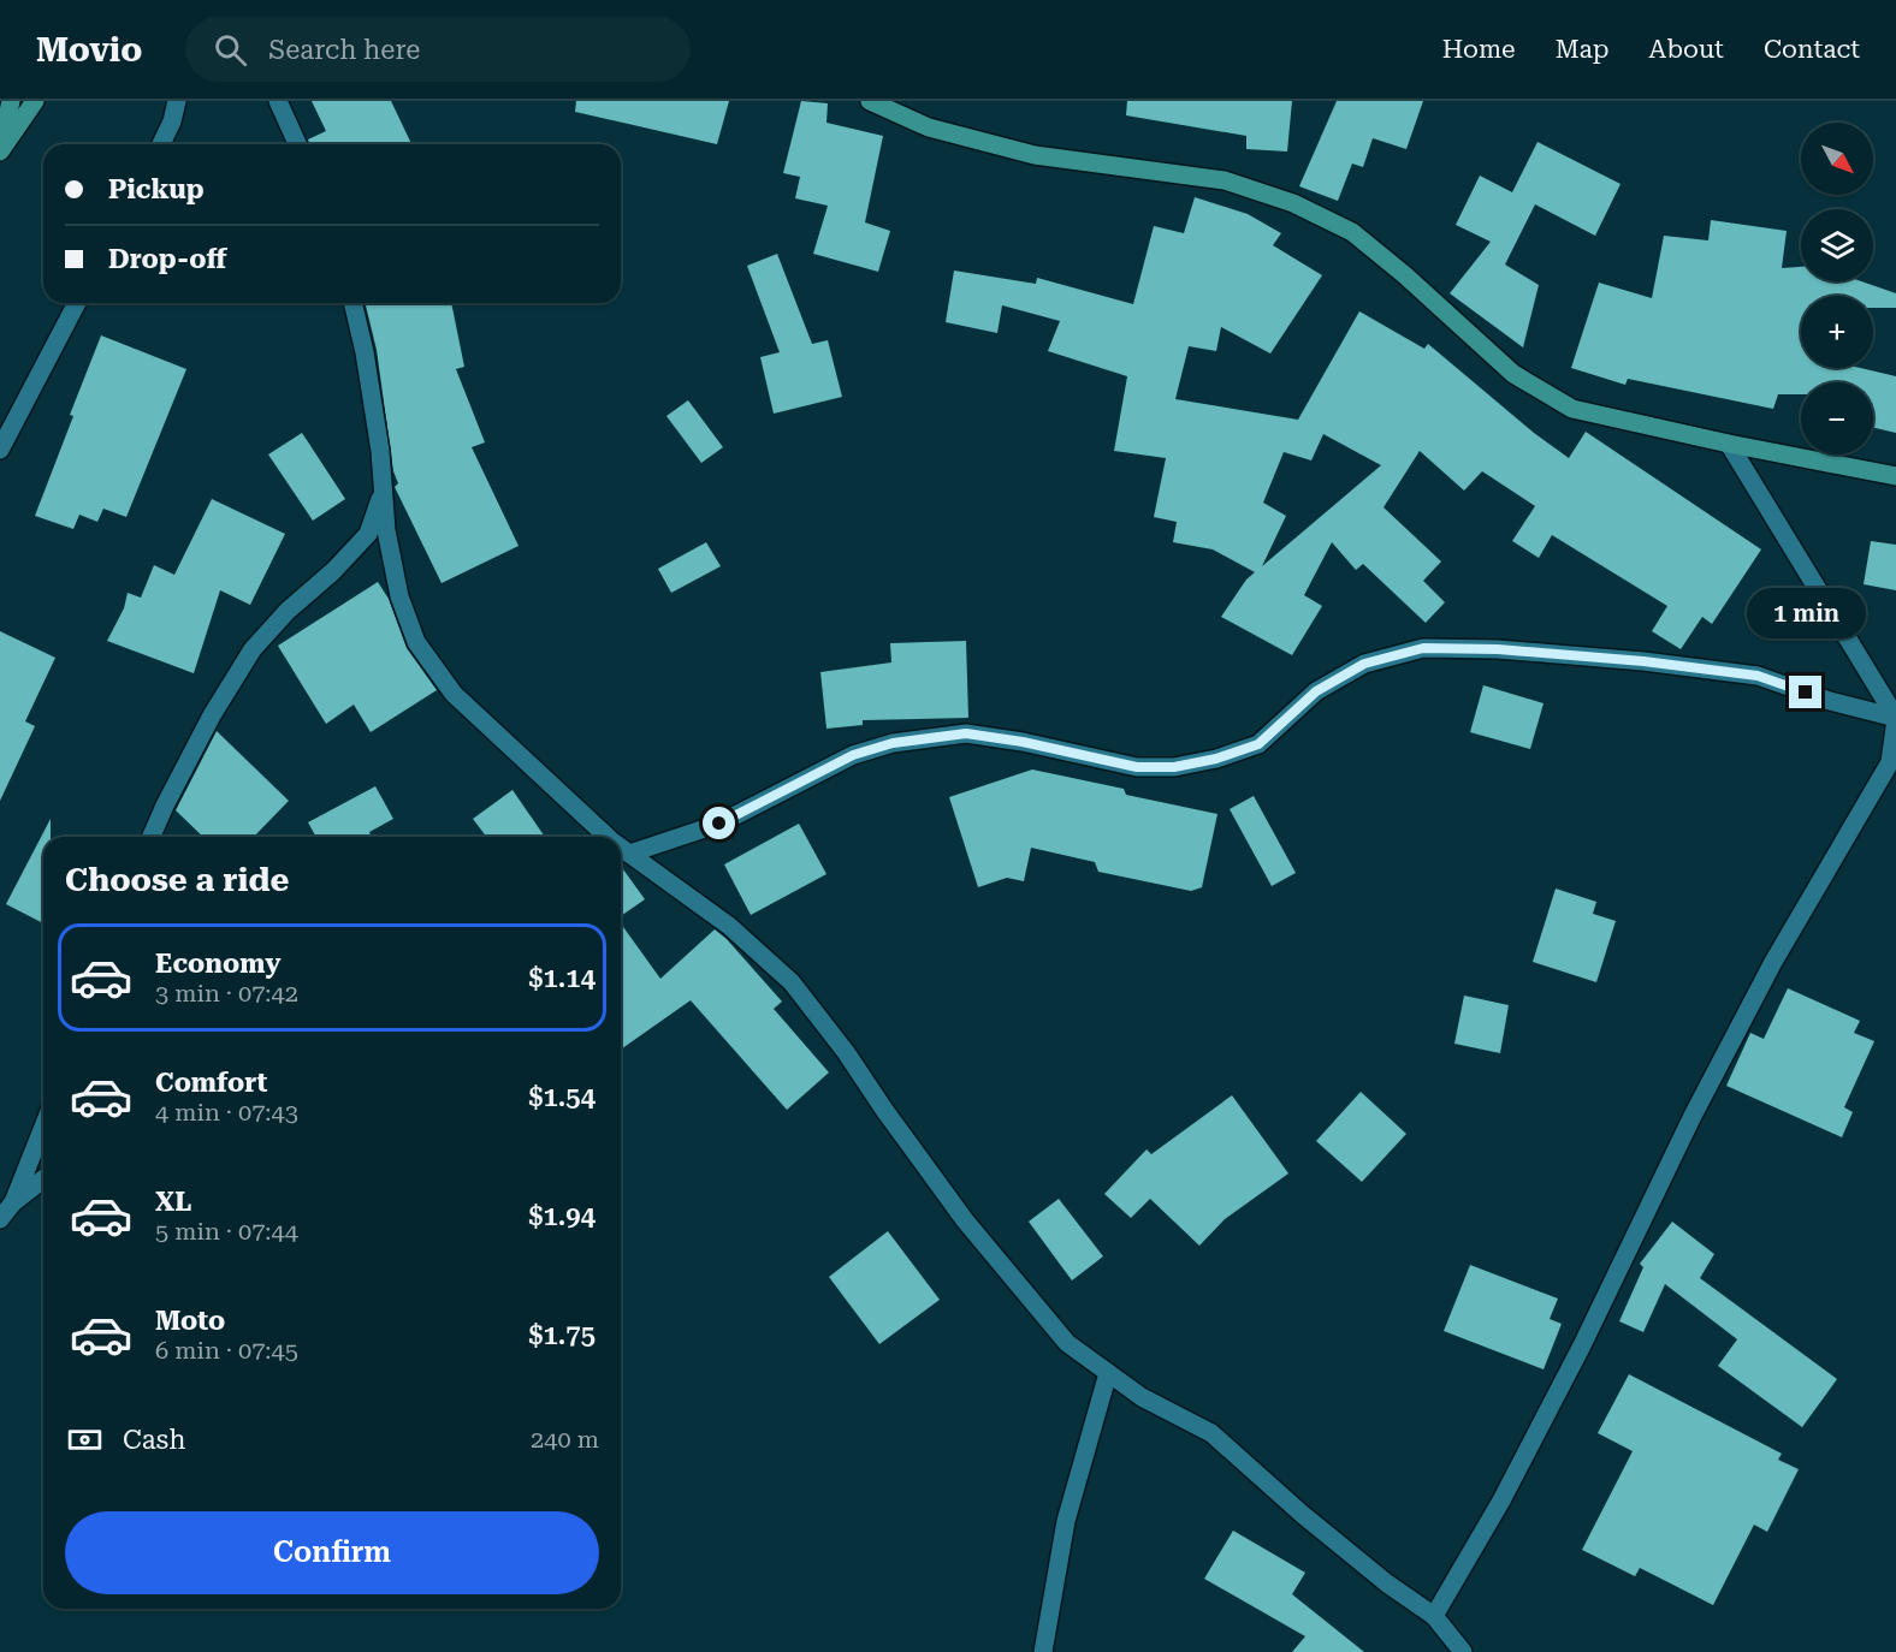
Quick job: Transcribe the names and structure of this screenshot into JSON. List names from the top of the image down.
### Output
{
  "north": "bottom right",
  "page": {
    "header": "Movio",
    "search": "Search here",
    "nav": [
      "Home",
      "Map",
      "About",
      "Contact"
    ],
    "map_buttons": ["+", "−"],
    "banner": ["Pickup", "Drop-off"],
    "bubble": "1 min",
    "heading": "Choose a ride",
    "list": [
      {
        "name": "Economy",
        "note": "3 min · 07:42",
        "value": "$1.14"
      },
      {
        "name": "Comfort",
        "note": "4 min · 07:43",
        "value": "$1.54"
      },
      {
        "name": "XL",
        "note": "5 min · 07:44",
        "value": "$1.94"
      },
      {
        "name": "Moto",
        "note": "6 min · 07:45",
        "value": "$1.75"
      }
    ],
    "pay": ["Cash", "240 m"],
    "buttons": "Confirm"
  }
}
